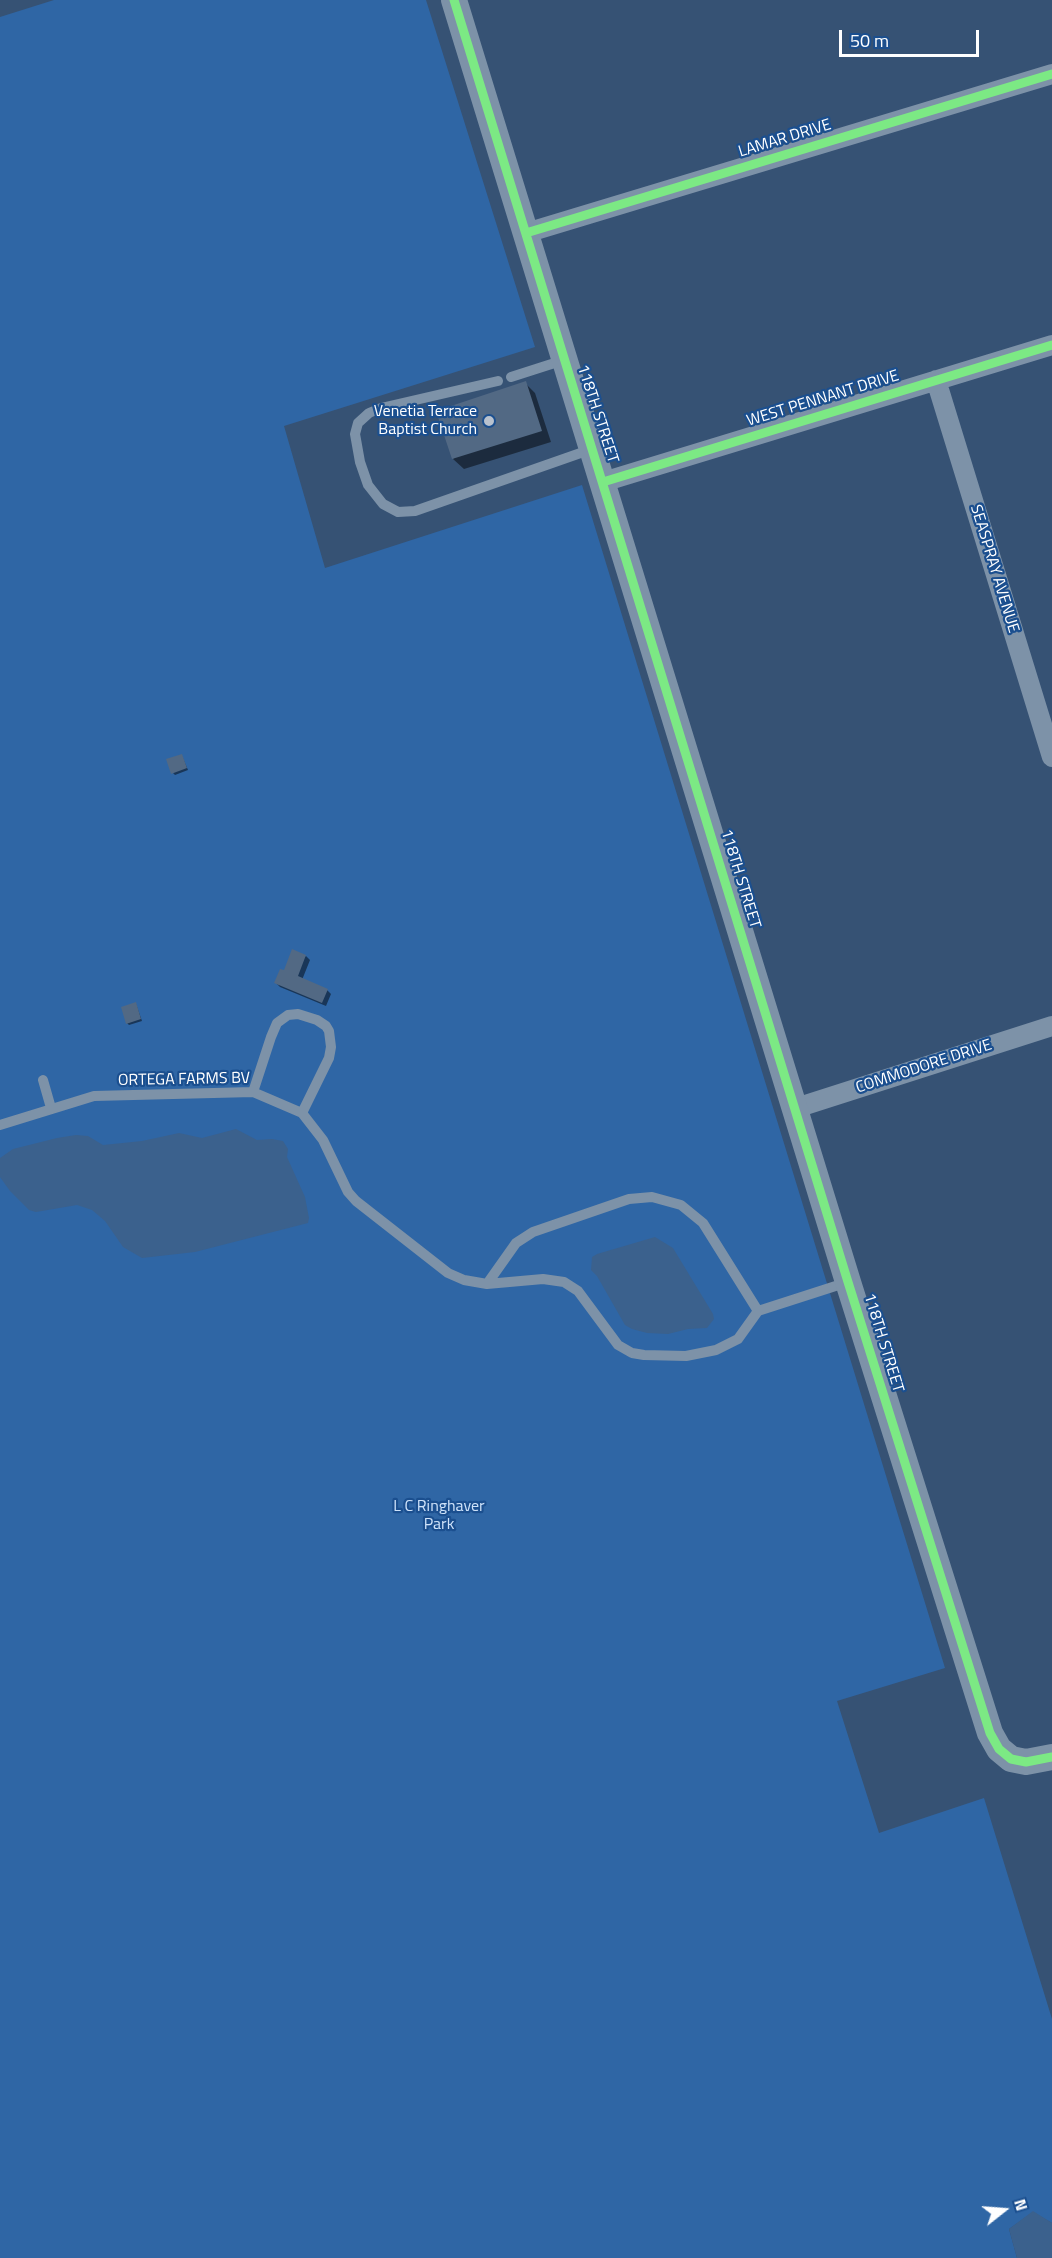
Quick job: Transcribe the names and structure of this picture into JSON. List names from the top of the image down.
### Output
{
  "streets": {
    "street": [
      "LAMAR DRIVE",
      "WEST PENNANT DRIVE",
      "118TH STREET",
      "SEASPRAY AVENUE",
      "COMMODORE DRIVE"
    ],
    "lane": ["ORTEGA FARMS BV"]
  },
  "crossings": [
    ["LAMAR DRIVE", "118TH STREET"],
    ["WEST PENNANT DRIVE", "118TH STREET"],
    ["WEST PENNANT DRIVE", "SEASPRAY AVENUE"],
    ["118TH STREET", "COMMODORE DRIVE"]
  ],
  "parks": ["L C Ringhaver Park"],
  "places": ["Venetia Terrace Baptist Church"],
  "scale_bar": "50 m",
  "north": "right"
}
